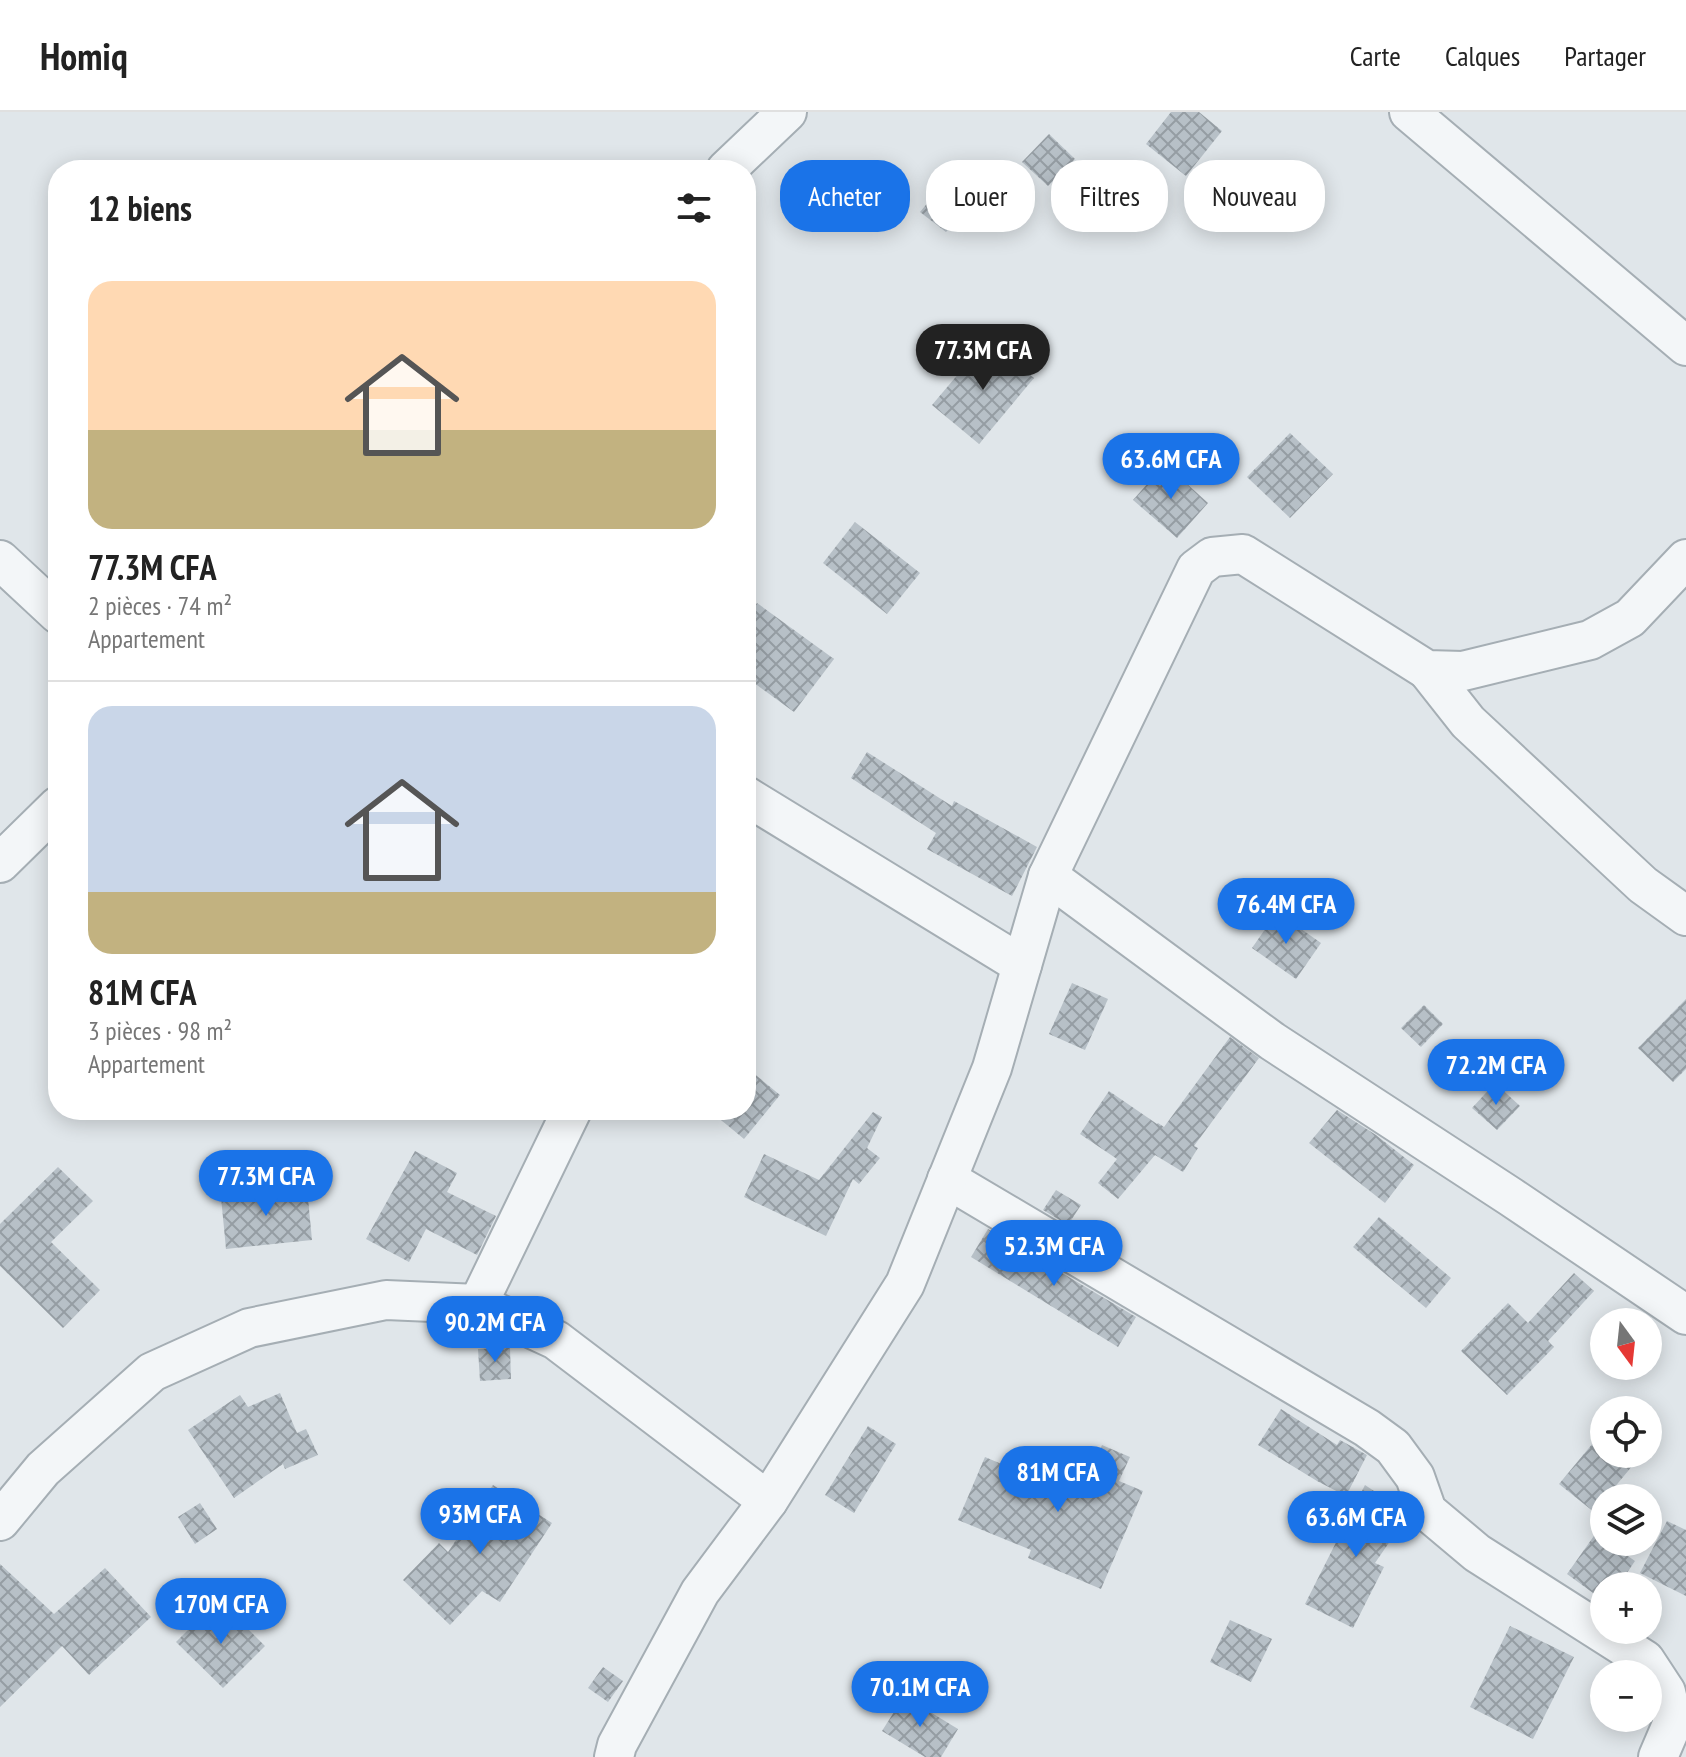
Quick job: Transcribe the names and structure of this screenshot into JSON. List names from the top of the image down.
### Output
{
  "north": "bottom",
  "page": {
    "header": "Homiq",
    "nav": ["Carte", "Calques", "Partager"],
    "chip": [
      "Acheter",
      "Louer",
      "Filtres",
      "Nouveau"
    ],
    "heading": "12 biens",
    "list": [
      {
        "name": "77.3M CFA",
        "note": "2 pièces · 74 m² · Appartement"
      },
      {
        "name": "81M CFA",
        "note": "3 pièces · 98 m² · Appartement"
      }
    ],
    "price": [
      "77.3M CFA",
      "63.6M CFA",
      "76.4M CFA",
      "72.2M CFA",
      "77.3M CFA",
      "52.3M CFA",
      "90.2M CFA",
      "81M CFA",
      "93M CFA",
      "63.6M CFA",
      "170M CFA",
      "70.1M CFA"
    ],
    "map_buttons": ["+", "−"]
  }
}
